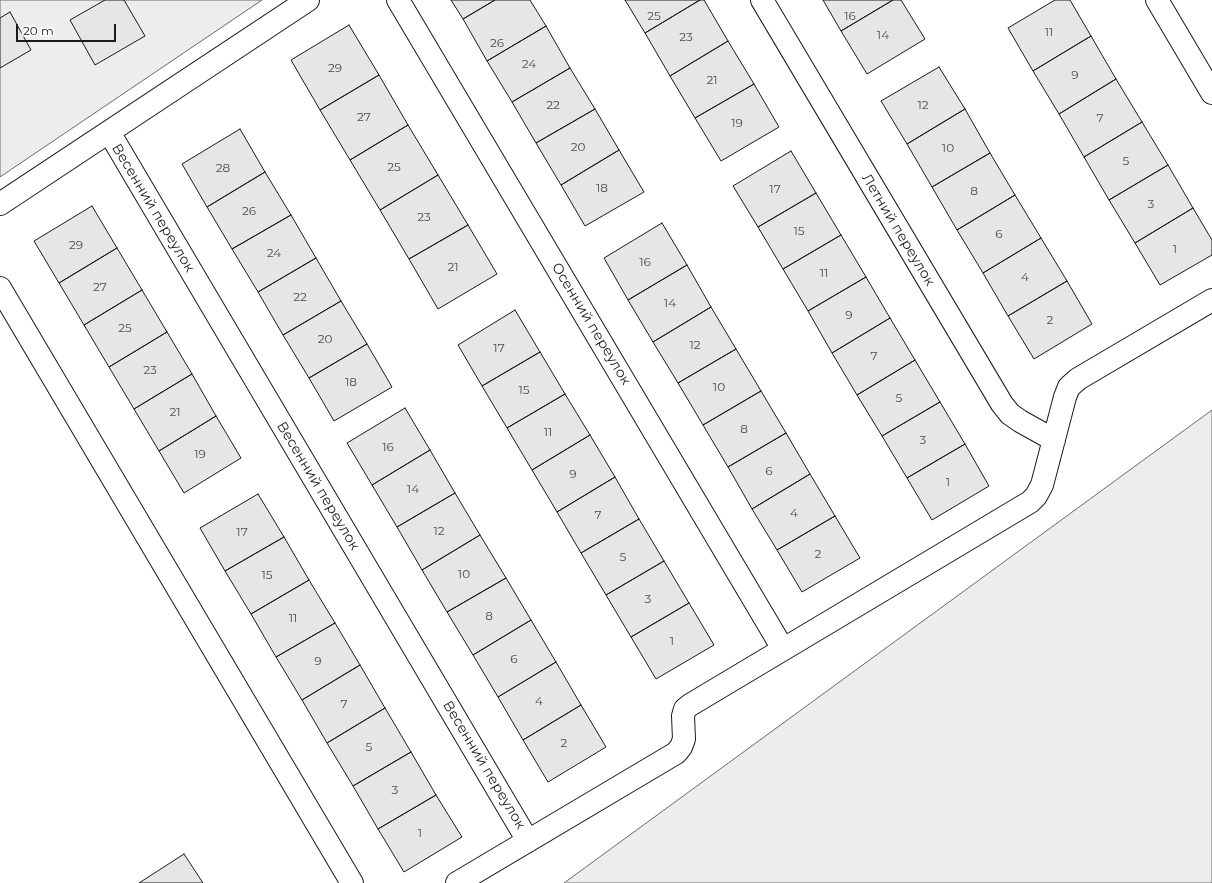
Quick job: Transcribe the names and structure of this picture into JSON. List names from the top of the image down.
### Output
{
  "streets": {
    "street": ["Весенний переулок", "Летний переулок", "Осенний переулок"]
  },
  "house_numbers": [
    "25",
    "16",
    "11",
    "14",
    "23",
    "26",
    "24",
    "29",
    "9",
    "21",
    "22",
    "12",
    "27",
    "7",
    "19",
    "20",
    "10",
    "5",
    "25",
    "28",
    "18",
    "17",
    "8",
    "3",
    "26",
    "23",
    "15",
    "6",
    "29",
    "1",
    "24",
    "16",
    "21",
    "11",
    "4",
    "27",
    "22",
    "14",
    "9",
    "2",
    "25",
    "20",
    "12",
    "17",
    "7",
    "23",
    "18",
    "10",
    "15",
    "5",
    "21",
    "8",
    "11",
    "3",
    "16",
    "19",
    "6",
    "9",
    "1",
    "14",
    "4",
    "7",
    "12",
    "17",
    "2",
    "5",
    "10",
    "15",
    "3",
    "8",
    "11",
    "1",
    "6",
    "9",
    "4",
    "7",
    "2",
    "5",
    "3",
    "1"
  ],
  "scale_bar": "20 m"
}
